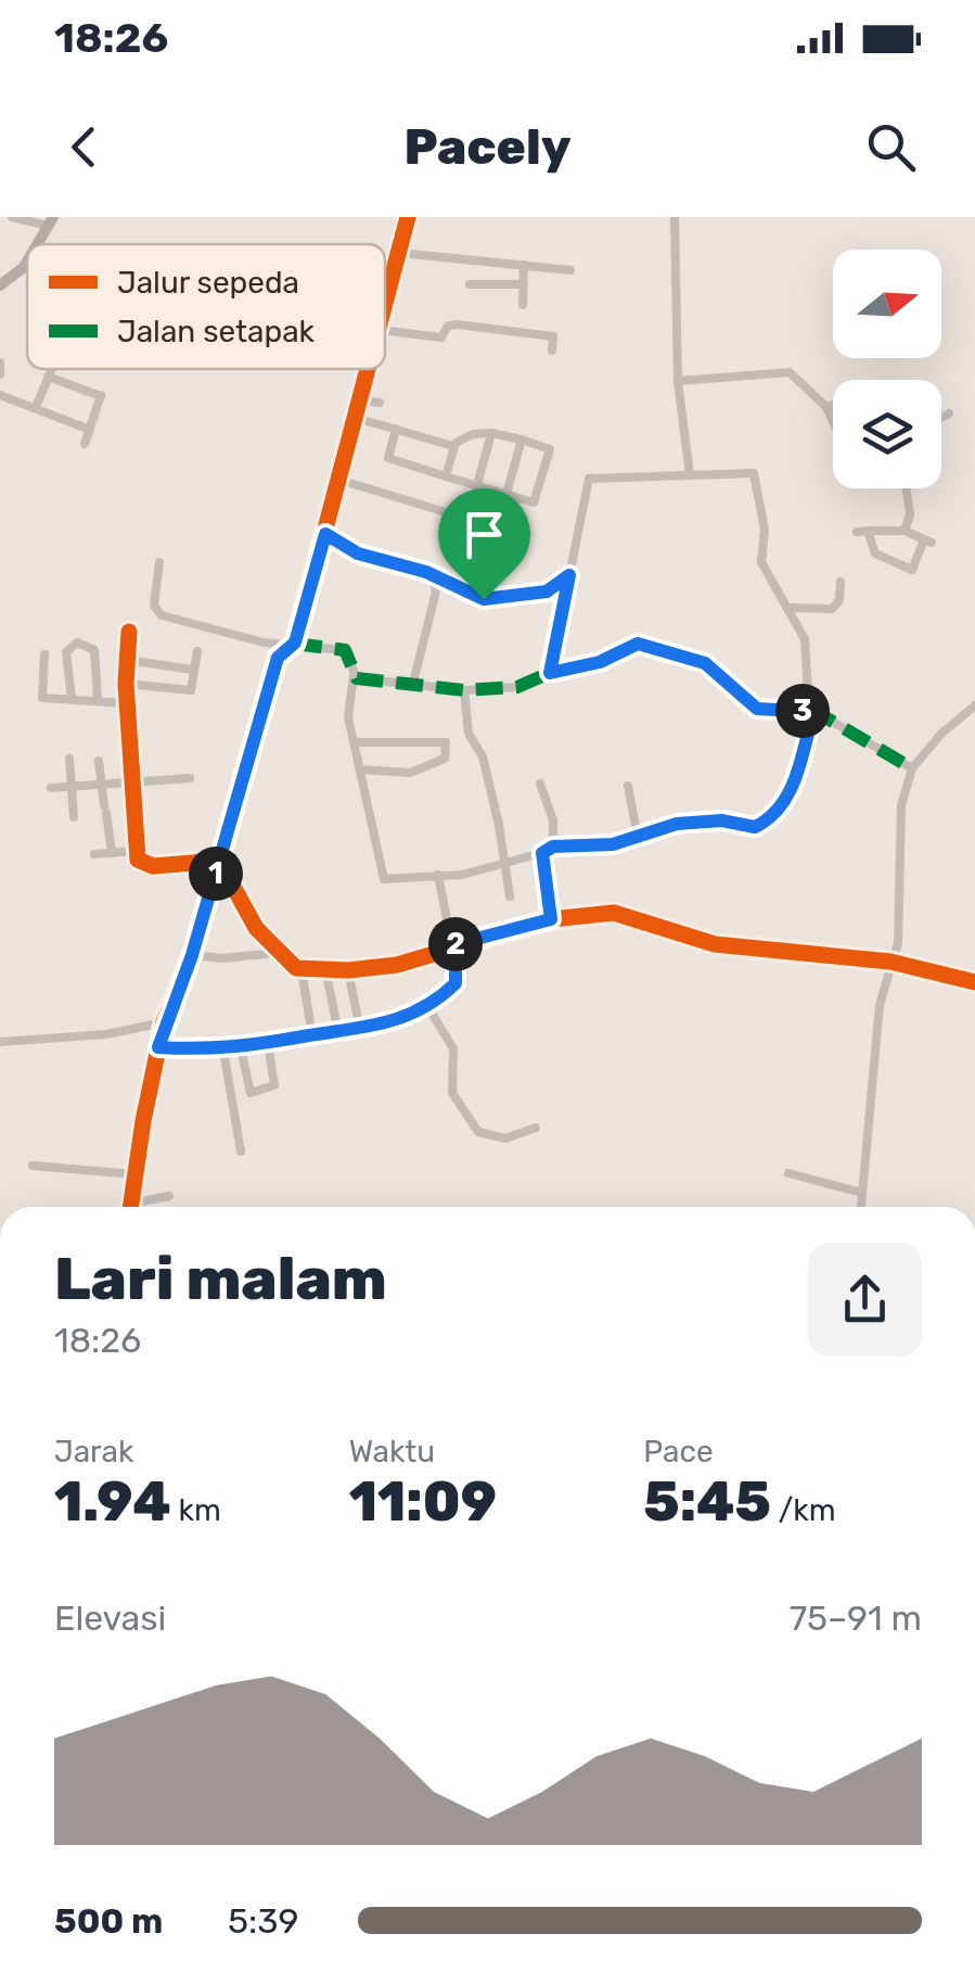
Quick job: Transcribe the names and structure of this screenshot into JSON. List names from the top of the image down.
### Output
{
  "legend": ["Jalur sepeda", "Jalan setapak"],
  "north": "right",
  "page": {
    "status": "18:26",
    "header": "Pacely",
    "pins": ["3", "1", "2"],
    "heading": ["Lari malam", "18:26"],
    "stats": [
      ["Jarak", "1.94 km"],
      ["Waktu", "11:09"],
      ["Pace", "5:45 /km"]
    ],
    "chart": ["Elevasi", "75–91 m"],
    "list": [
      {
        "name": "500 m",
        "note": "5:39"
      }
    ]
  }
}
